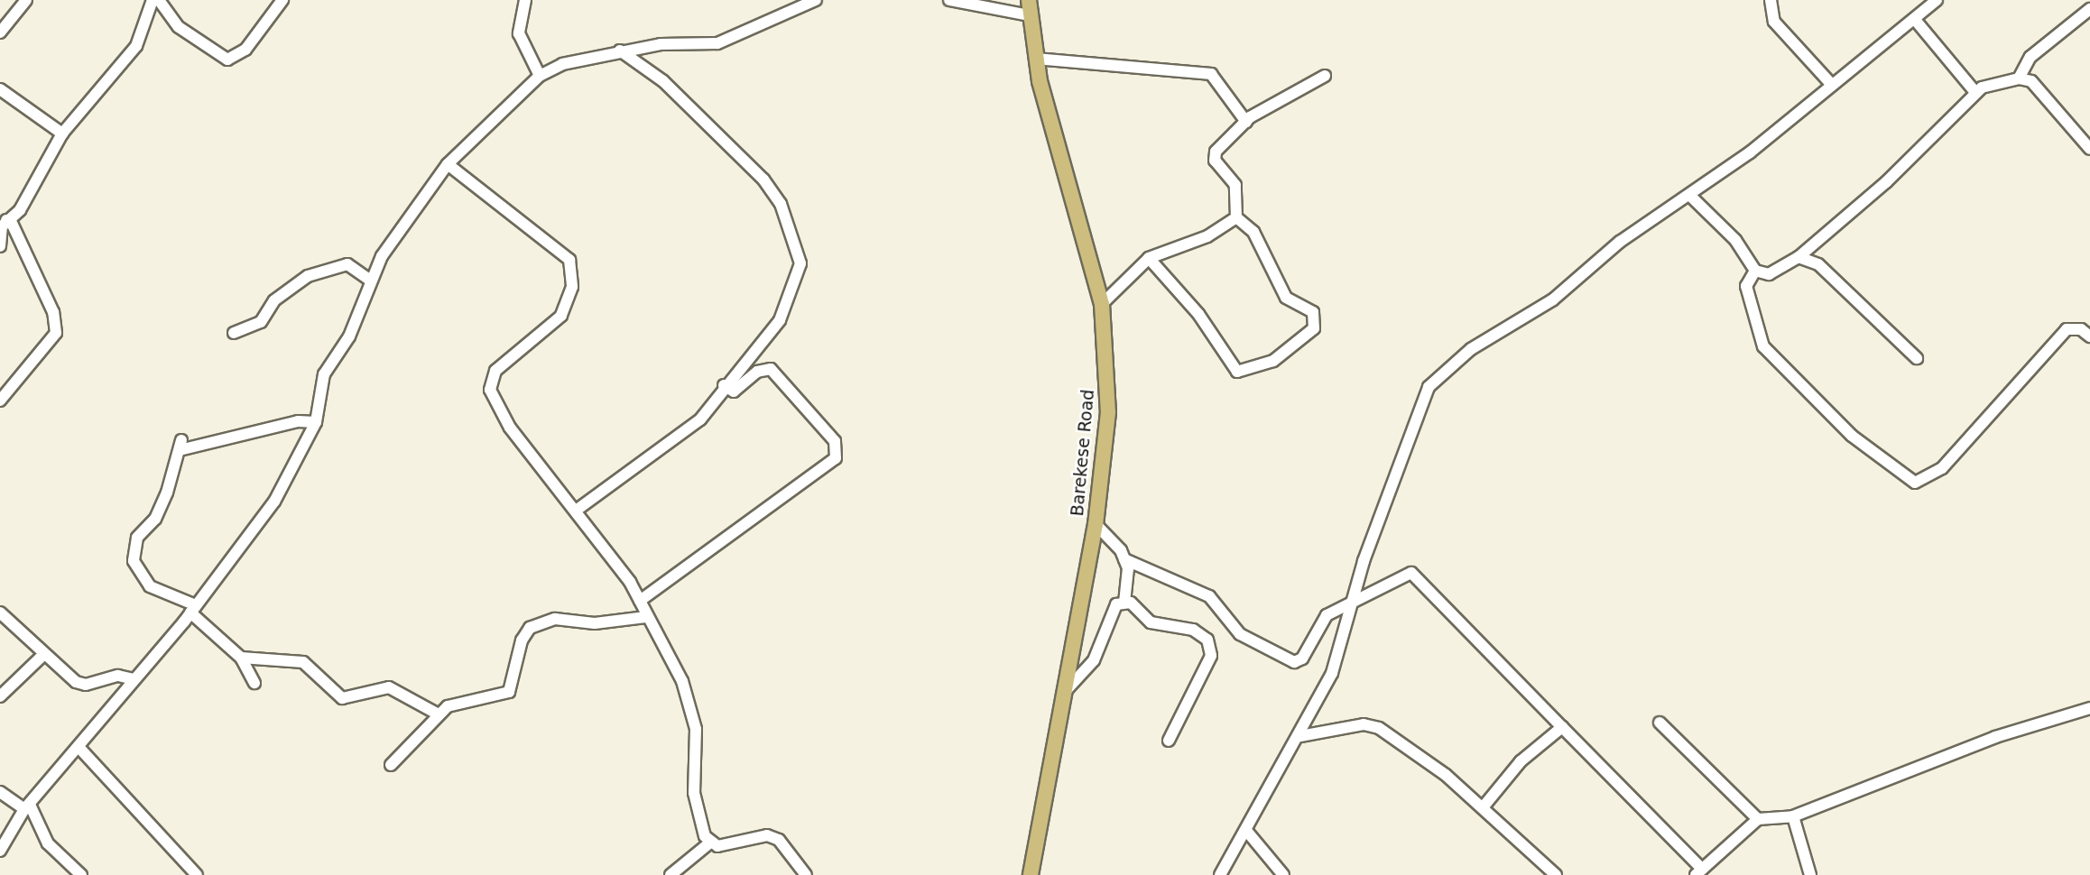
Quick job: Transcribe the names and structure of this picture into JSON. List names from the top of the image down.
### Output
{
  "streets": {
    "main road": ["Barekese Road"]
  }
}
